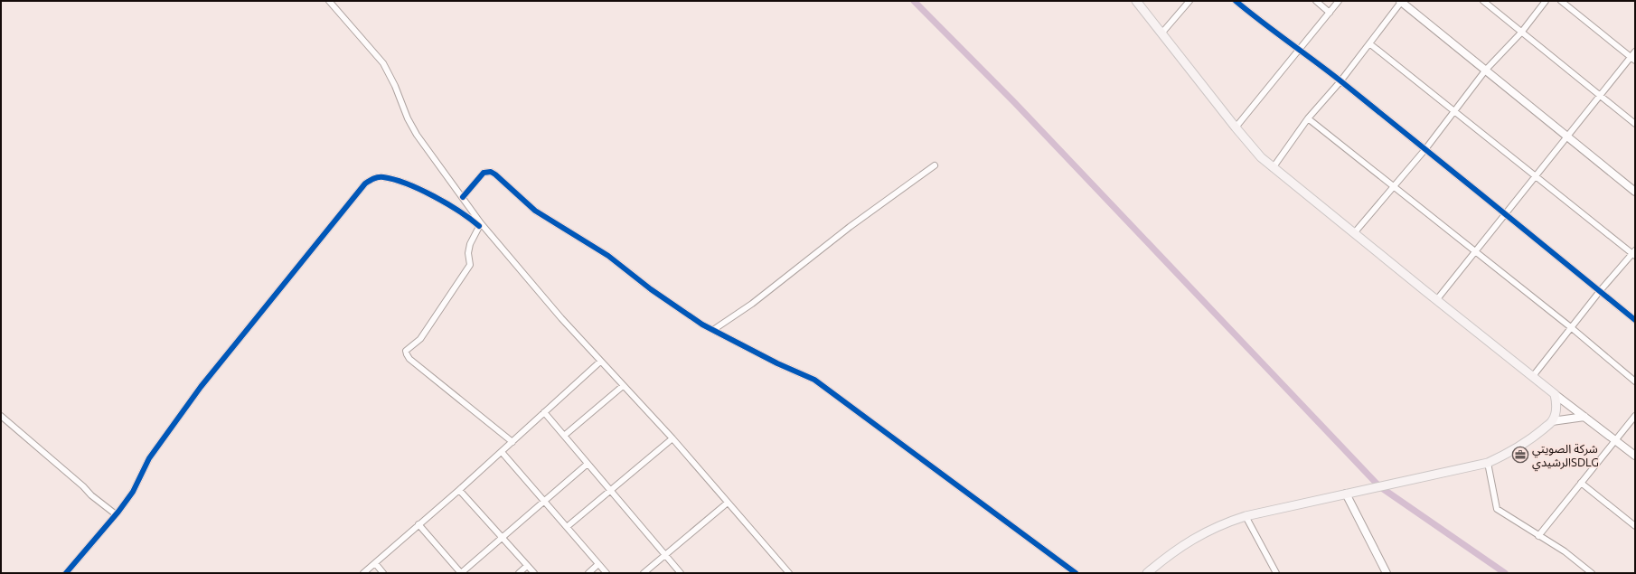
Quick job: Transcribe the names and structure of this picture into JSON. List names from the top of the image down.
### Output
{
  "places": {
    "office": ["شركة الصويتي الرشيديSDLG"]
  }
}
